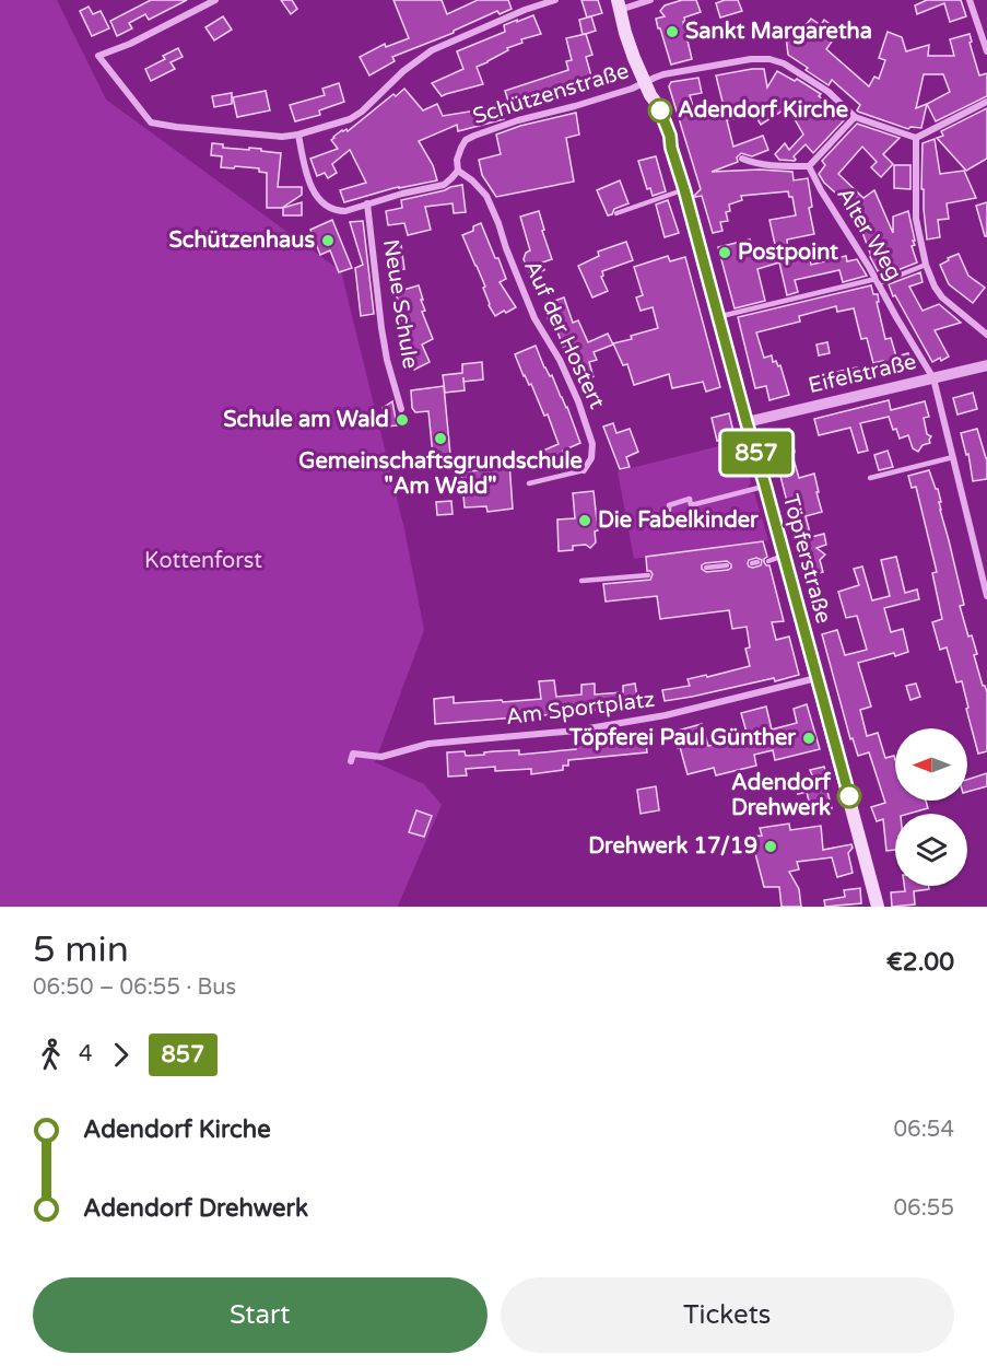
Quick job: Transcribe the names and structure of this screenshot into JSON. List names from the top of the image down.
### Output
{
  "streets": {
    "main road": ["Töpferstraße"],
    "street": [
      "Schützenstraße",
      "Alter Weg",
      "Neue Schule",
      "Auf der Hostert",
      "Eifelstraße",
      "Am Sportplatz"
    ]
  },
  "crossings": [
    ["Schützenstraße", "Auf der Hostert"],
    ["Schützenstraße", "Töpferstraße"],
    ["Alter Weg", "Eifelstraße"],
    ["Eifelstraße", "Töpferstraße"],
    ["Töpferstraße", "Am Sportplatz"]
  ],
  "parks": ["Kottenforst"],
  "places": [
    "Sankt Margaretha",
    "Adendorf Kirche",
    "Schützenhaus",
    "Postpoint",
    "Schule am Wald",
    "Gemeinschaftsgrundschule \"Am Wald\"",
    "Die Fabelkinder",
    "Töpferei Paul Günther",
    "Adendorf Drehwerk",
    "Drehwerk 17/19"
  ],
  "lines": ["bus line 857"],
  "north": "left",
  "page": {
    "on_map": "857",
    "heading": ["5 min", "06:50 – 06:55 · Bus", "€2.00"],
    "legs": ["4", "857"],
    "list": [
      {
        "name": "Adendorf Kirche",
        "value": "06:54"
      },
      {
        "name": "Adendorf Drehwerk",
        "value": "06:55"
      }
    ],
    "buttons": ["Start", "Tickets"]
  }
}
